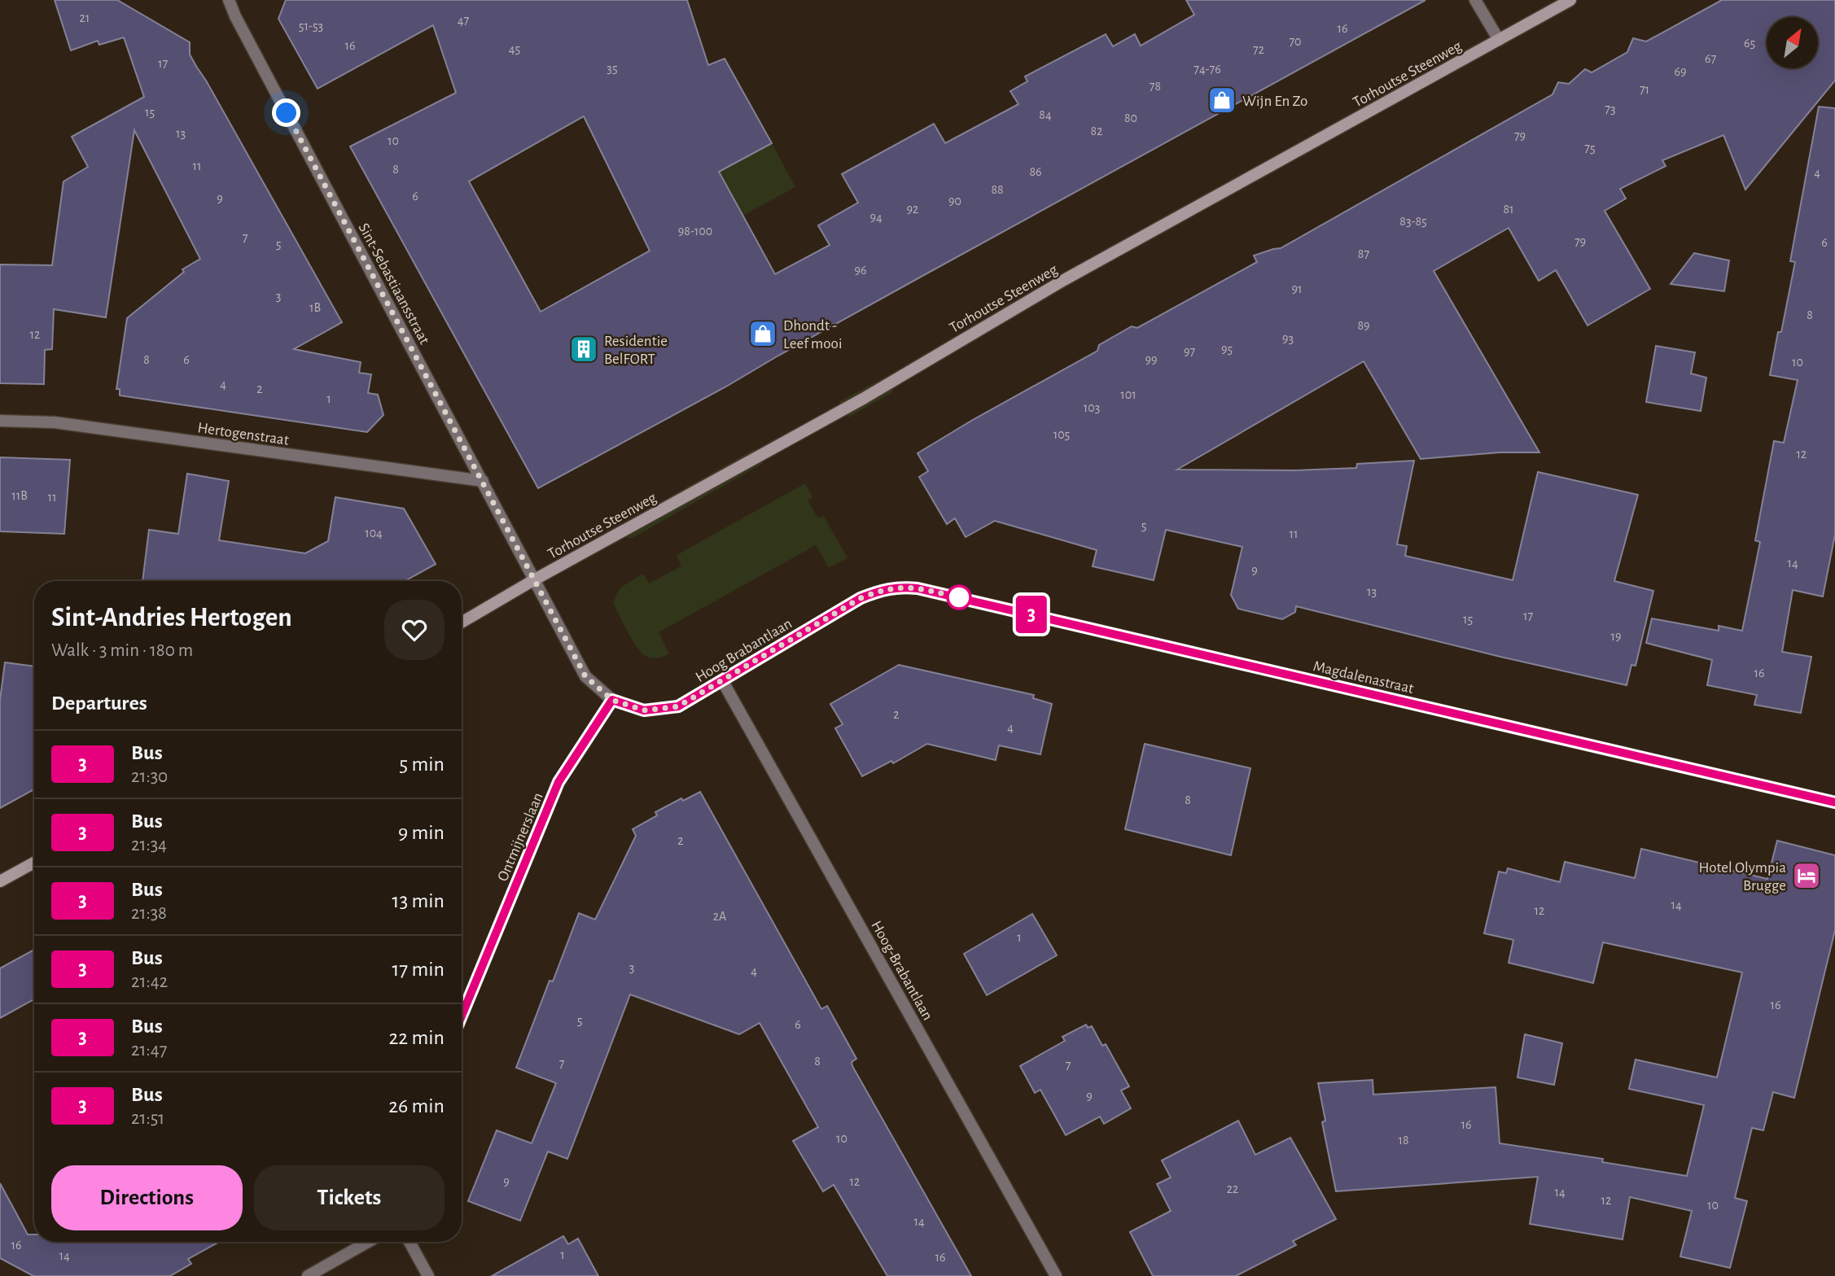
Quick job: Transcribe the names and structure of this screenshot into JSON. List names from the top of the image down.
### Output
{
  "streets": {
    "main road": ["Torhoutse Steenweg"],
    "street": [
      "Sint-Sebastiaansstraat",
      "Hertogenstraat",
      "Hoog Brabantlaan",
      "Magdalenastraat",
      "Ontmijnerslaan",
      "Hoog-Brabantlaan"
    ]
  },
  "crossings": [
    ["Torhoutse Steenweg", "Sint-Sebastiaansstraat"],
    ["Sint-Sebastiaansstraat", "Hertogenstraat"],
    ["Hoog Brabantlaan", "Magdalenastraat"],
    ["Hoog Brabantlaan", "Ontmijnerslaan"],
    ["Hoog Brabantlaan", "Hoog-Brabantlaan"]
  ],
  "places": {
    "shop": ["Wijn En Zo", "Dhondt - Leef mooi"],
    "building": ["Residentie BelFORT"],
    "hotel": ["Hotel Olympia Brugge"]
  },
  "lines": ["bus line 3"],
  "house_numbers": [
    "21",
    "47",
    "51-53",
    "16",
    "70",
    "65",
    "16",
    "45",
    "72",
    "67",
    "17",
    "35",
    "74-76",
    "69",
    "78",
    "71",
    "73",
    "15",
    "84",
    "80",
    "82",
    "13",
    "79",
    "10",
    "75",
    "11",
    "8",
    "86",
    "4",
    "88",
    "6",
    "9",
    "90",
    "92",
    "81",
    "94",
    "83-85",
    "98-100",
    "7",
    "79",
    "6",
    "5",
    "87",
    "96",
    "91",
    "3",
    "1B",
    "8",
    "89",
    "12",
    "93",
    "95",
    "97",
    "8",
    "6",
    "99",
    "10",
    "4",
    "2",
    "101",
    "1",
    "103",
    "105",
    "12",
    "11B",
    "11",
    "5",
    "104",
    "11",
    "14",
    "9",
    "13",
    "17",
    "15",
    "19",
    "16",
    "2",
    "4",
    "8",
    "2",
    "14",
    "12",
    "2A",
    "1",
    "3",
    "4",
    "16",
    "5",
    "6",
    "8",
    "7",
    "7",
    "9",
    "16",
    "10",
    "18",
    "9",
    "12",
    "22",
    "14",
    "12",
    "10",
    "14",
    "16",
    "1",
    "14",
    "16"
  ],
  "north": "top right",
  "page": {
    "on_map": "3",
    "heading": [
      ["Sint-Andries Hertogen", "Walk · 3 min · 180 m"],
      "Departures"
    ],
    "list": [
      {
        "mark": "3",
        "name": "Bus",
        "note": "21:30",
        "value": "5 min"
      },
      {
        "mark": "3",
        "name": "Bus",
        "note": "21:34",
        "value": "9 min"
      },
      {
        "mark": "3",
        "name": "Bus",
        "note": "21:38",
        "value": "13 min"
      },
      {
        "mark": "3",
        "name": "Bus",
        "note": "21:42",
        "value": "17 min"
      },
      {
        "mark": "3",
        "name": "Bus",
        "note": "21:47",
        "value": "22 min"
      },
      {
        "mark": "3",
        "name": "Bus",
        "note": "21:51",
        "value": "26 min"
      }
    ],
    "buttons": ["Directions", "Tickets"]
  }
}
